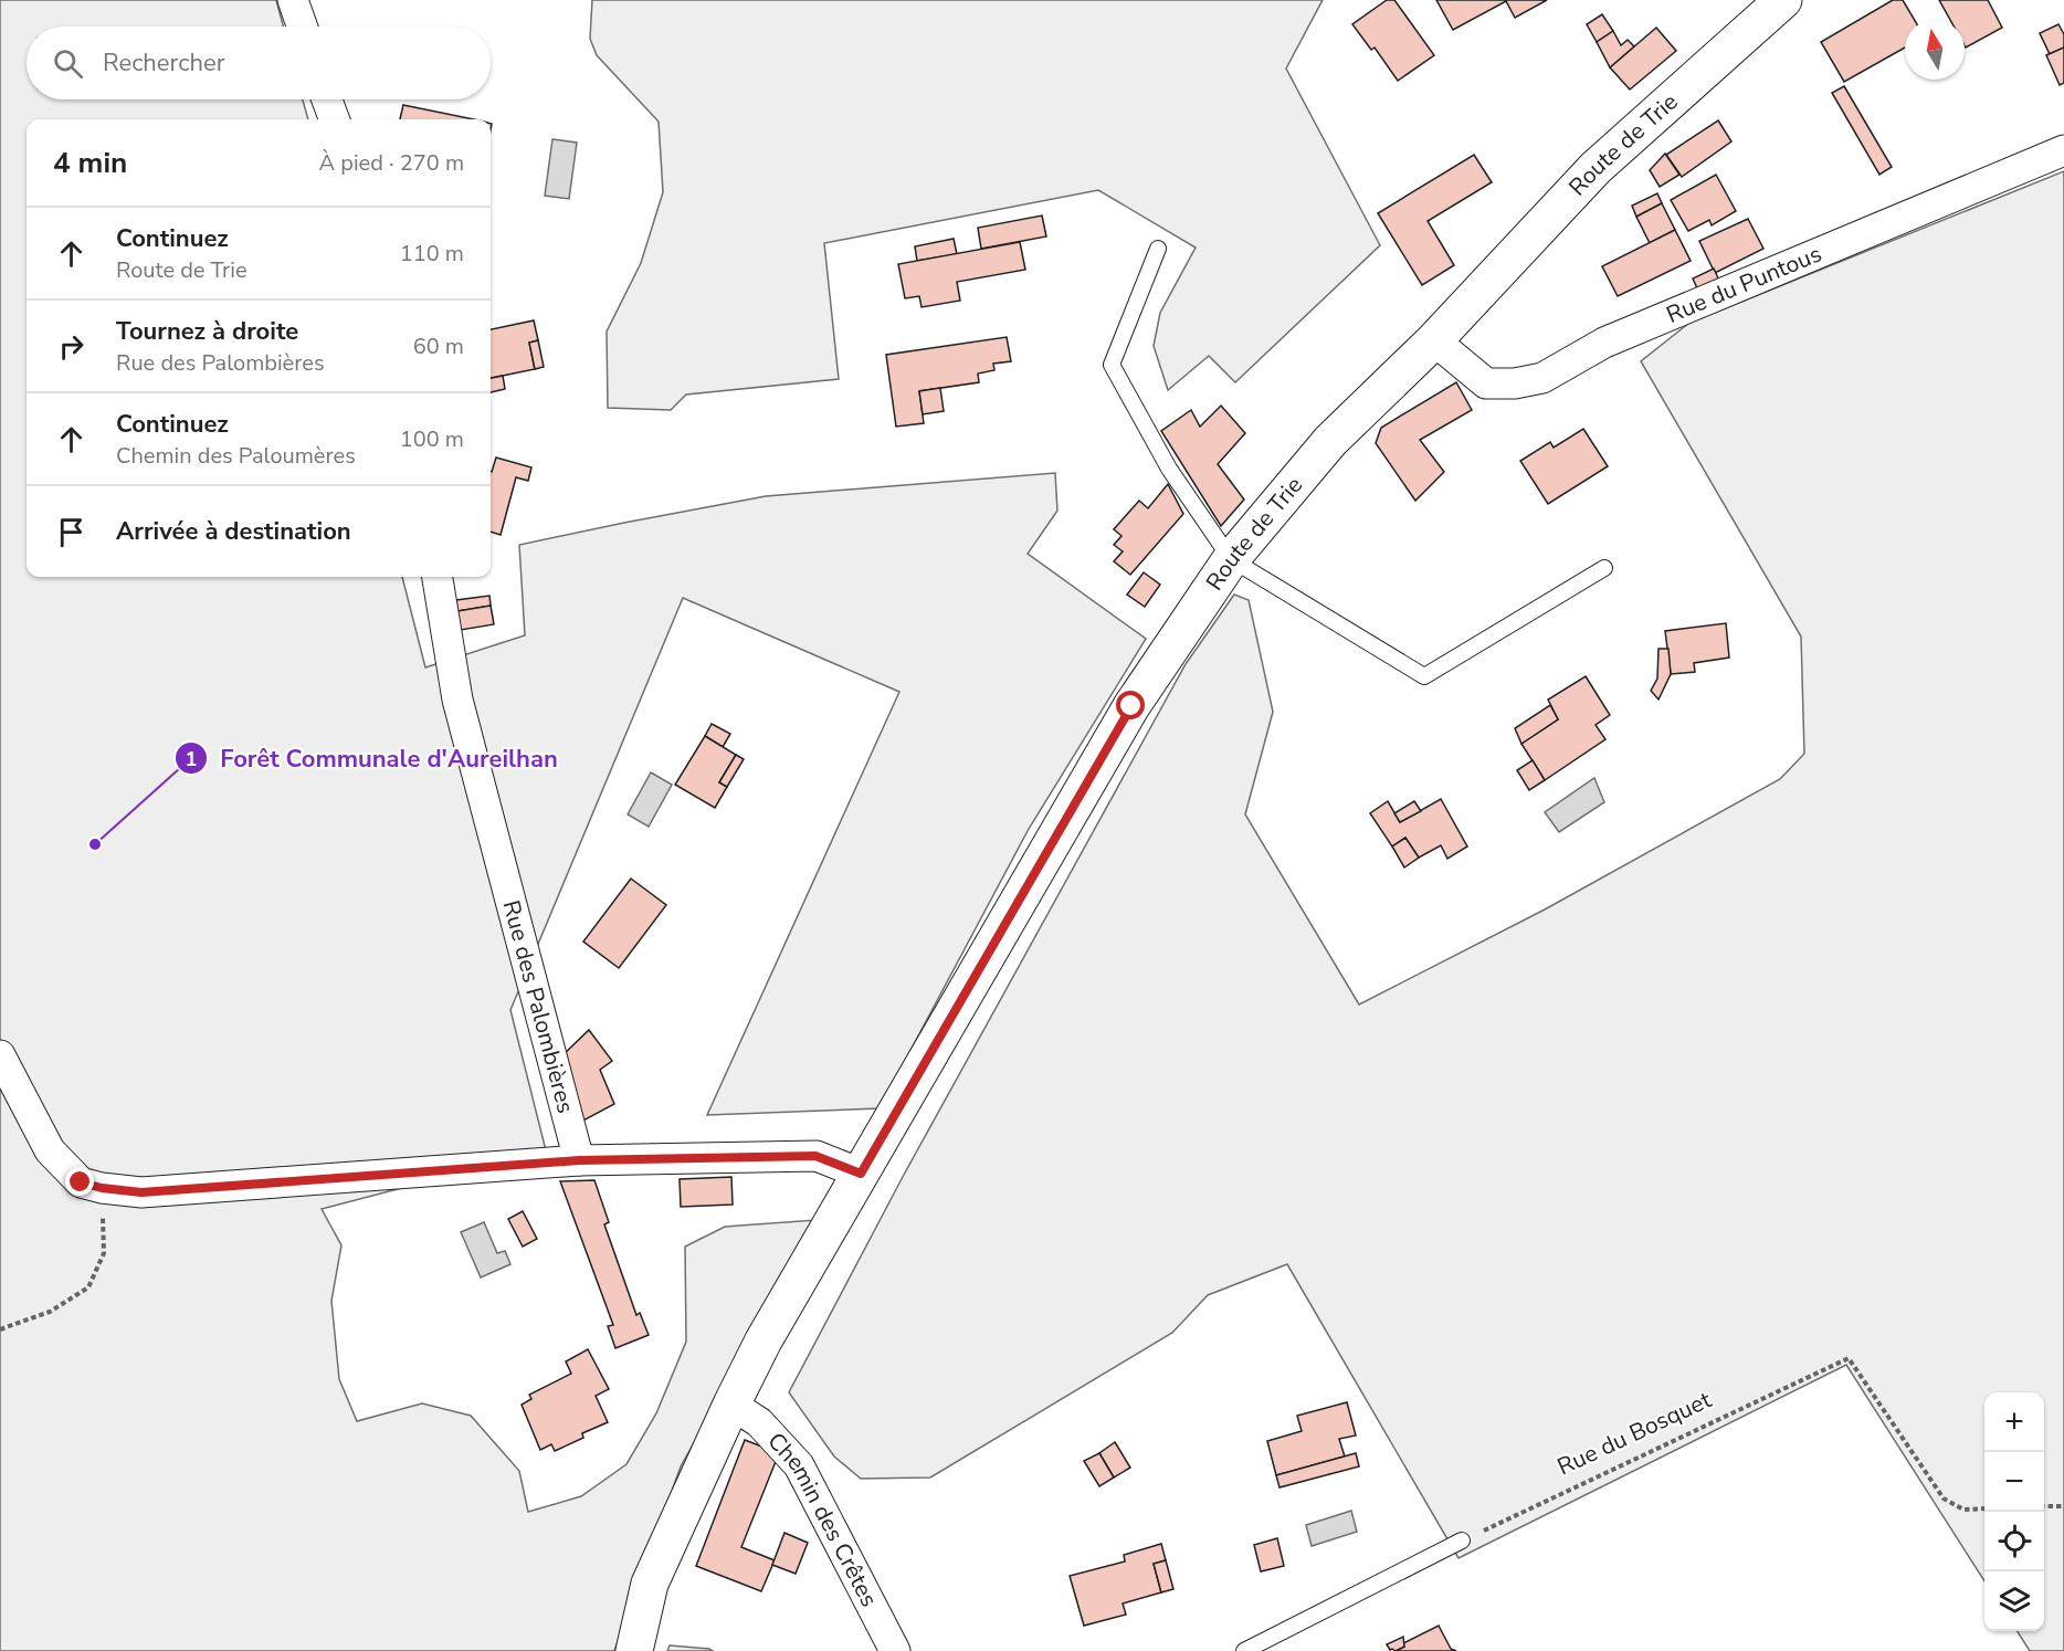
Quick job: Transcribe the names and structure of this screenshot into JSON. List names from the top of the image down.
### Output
{
  "streets": {
    "main road": ["Route de Trie"],
    "street": ["Rue du Puntous", "Rue des Palombières", "Chemin des Crêtes"],
    "path": ["Rue du Bosquet"]
  },
  "crossings": [
    ["Route de Trie", "Rue du Puntous"],
    ["Route de Trie", "Chemin des Crêtes"]
  ],
  "places": ["Forêt Communale d'Aureilhan"],
  "north": "top",
  "page": {
    "search": "Rechercher",
    "heading": ["4 min", "À pied · 270 m"],
    "list": [
      ["Continuez", "Route de Trie", "110 m"],
      ["Tournez à droite", "Rue des Palombières", "60 m"],
      ["Continuez", "Chemin des Paloumères", "100 m"],
      "Arrivée à destination"
    ],
    "map_buttons": ["+", "−"]
  }
}
